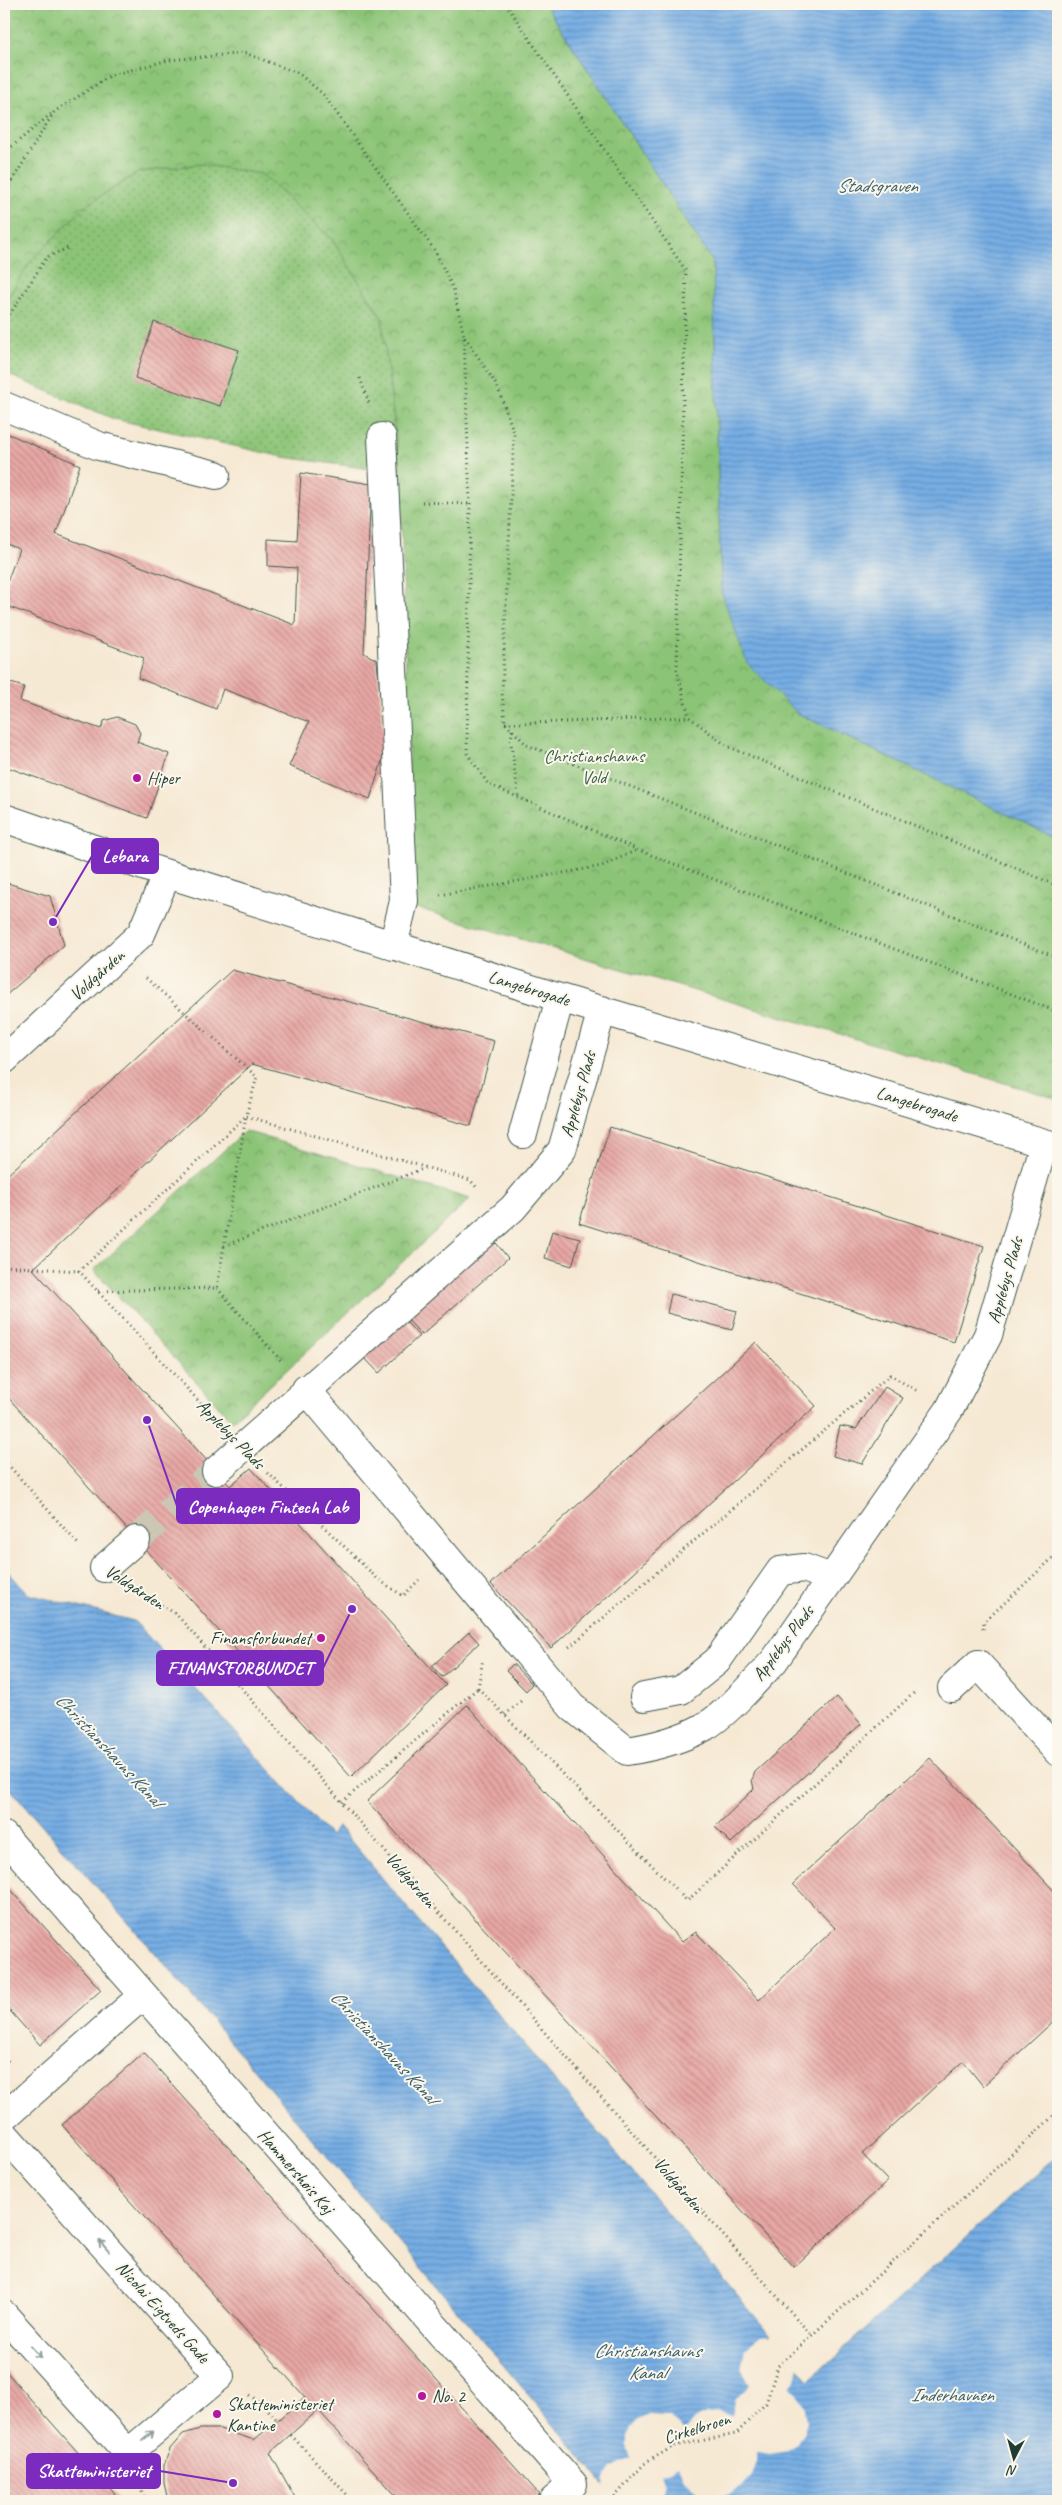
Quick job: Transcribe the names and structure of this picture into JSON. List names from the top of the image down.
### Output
{
  "streets": {
    "street": [
      "Voldgården",
      "Langebrogade",
      "Applebys Plads",
      "Hammershøis Kaj",
      "Nicolai Eigtveds Gade"
    ],
    "path": ["Cirkelbroen"]
  },
  "crossings": [
    ["Voldgården", "Langebrogade"],
    ["Voldgården", "Cirkelbroen"],
    ["Langebrogade", "Applebys Plads"]
  ],
  "water": ["Stadsgraven", "Christianshavns Kanal", "Inderhavnen"],
  "parks": ["Christianshavns Vold"],
  "places": [
    "Hiper",
    "Lebara",
    "Copenhagen Fintech Lab",
    "FINANSFORBUNDET",
    "Finansforbundet",
    "No. 2",
    "Skatteministeriet Kantine",
    "Skatteministeriet"
  ],
  "north": "bottom"
}
